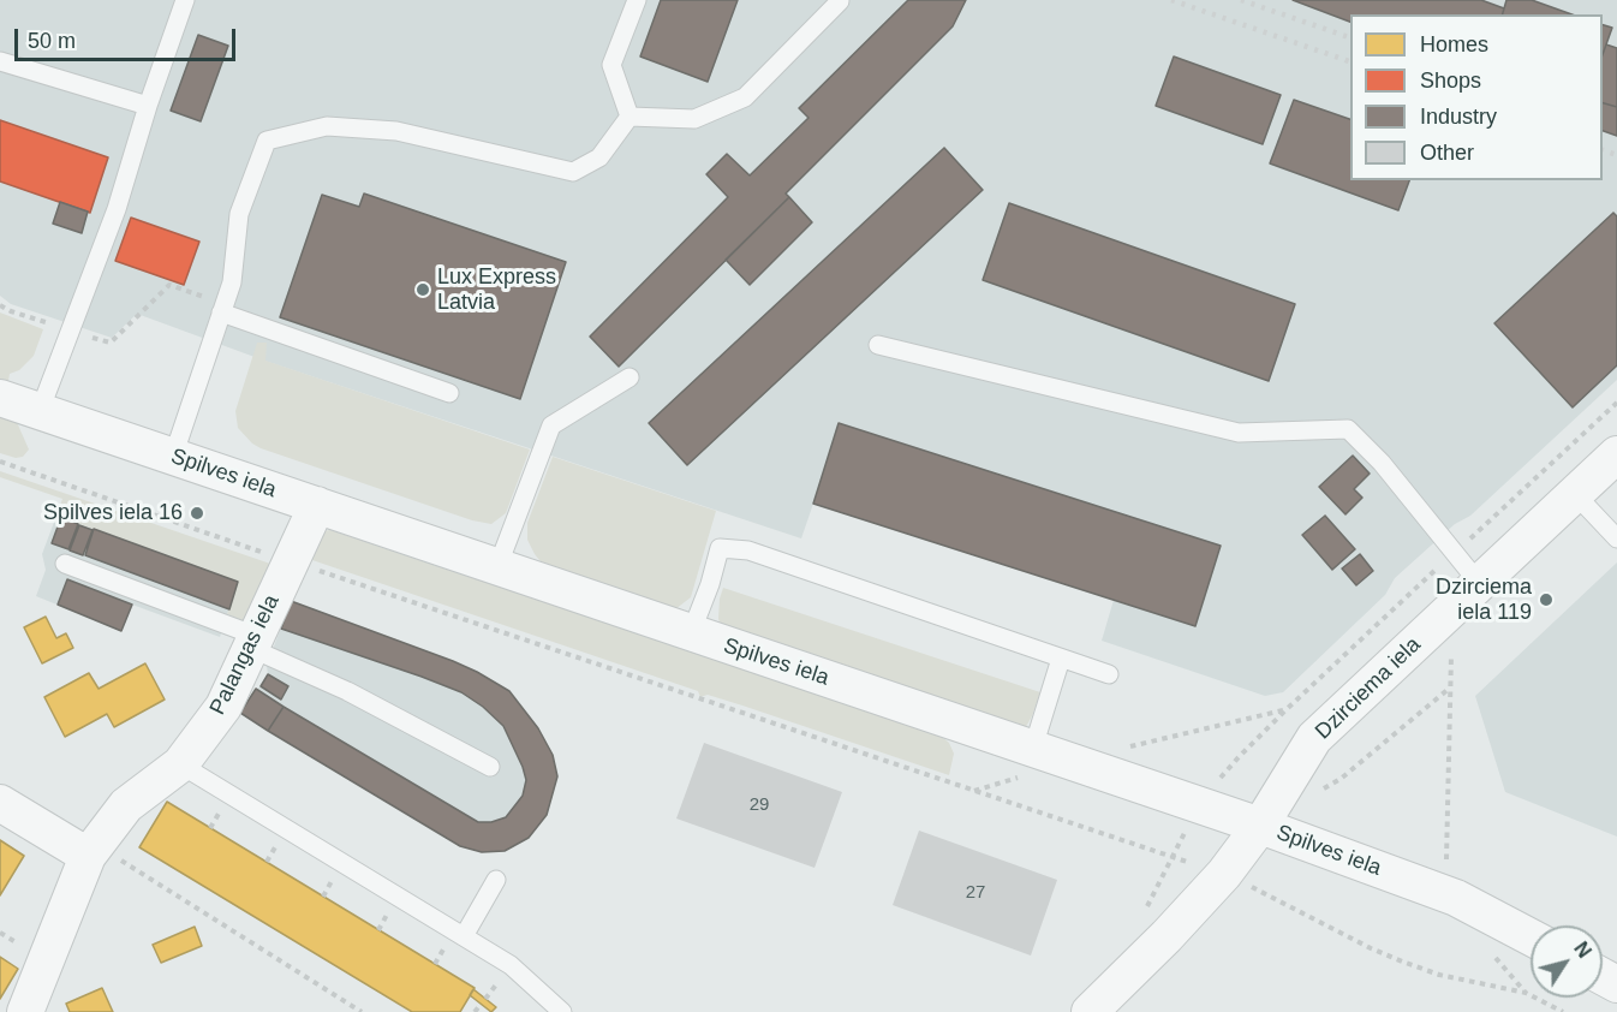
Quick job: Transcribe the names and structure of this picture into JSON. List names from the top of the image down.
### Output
{
  "streets": {
    "street": ["Spilves iela", "Palangas iela", "Dzirciema iela"]
  },
  "crossings": [
    ["Spilves iela", "Palangas iela"],
    ["Spilves iela", "Dzirciema iela"]
  ],
  "places": ["Lux Express Latvia", "Spilves iela 16", "Dzirciema iela 119"],
  "house_numbers": ["29", "27"],
  "legend": [
    "Homes",
    "Shops",
    "Industry",
    "Other"
  ],
  "scale_bar": "50 m",
  "north": "top right"
}
